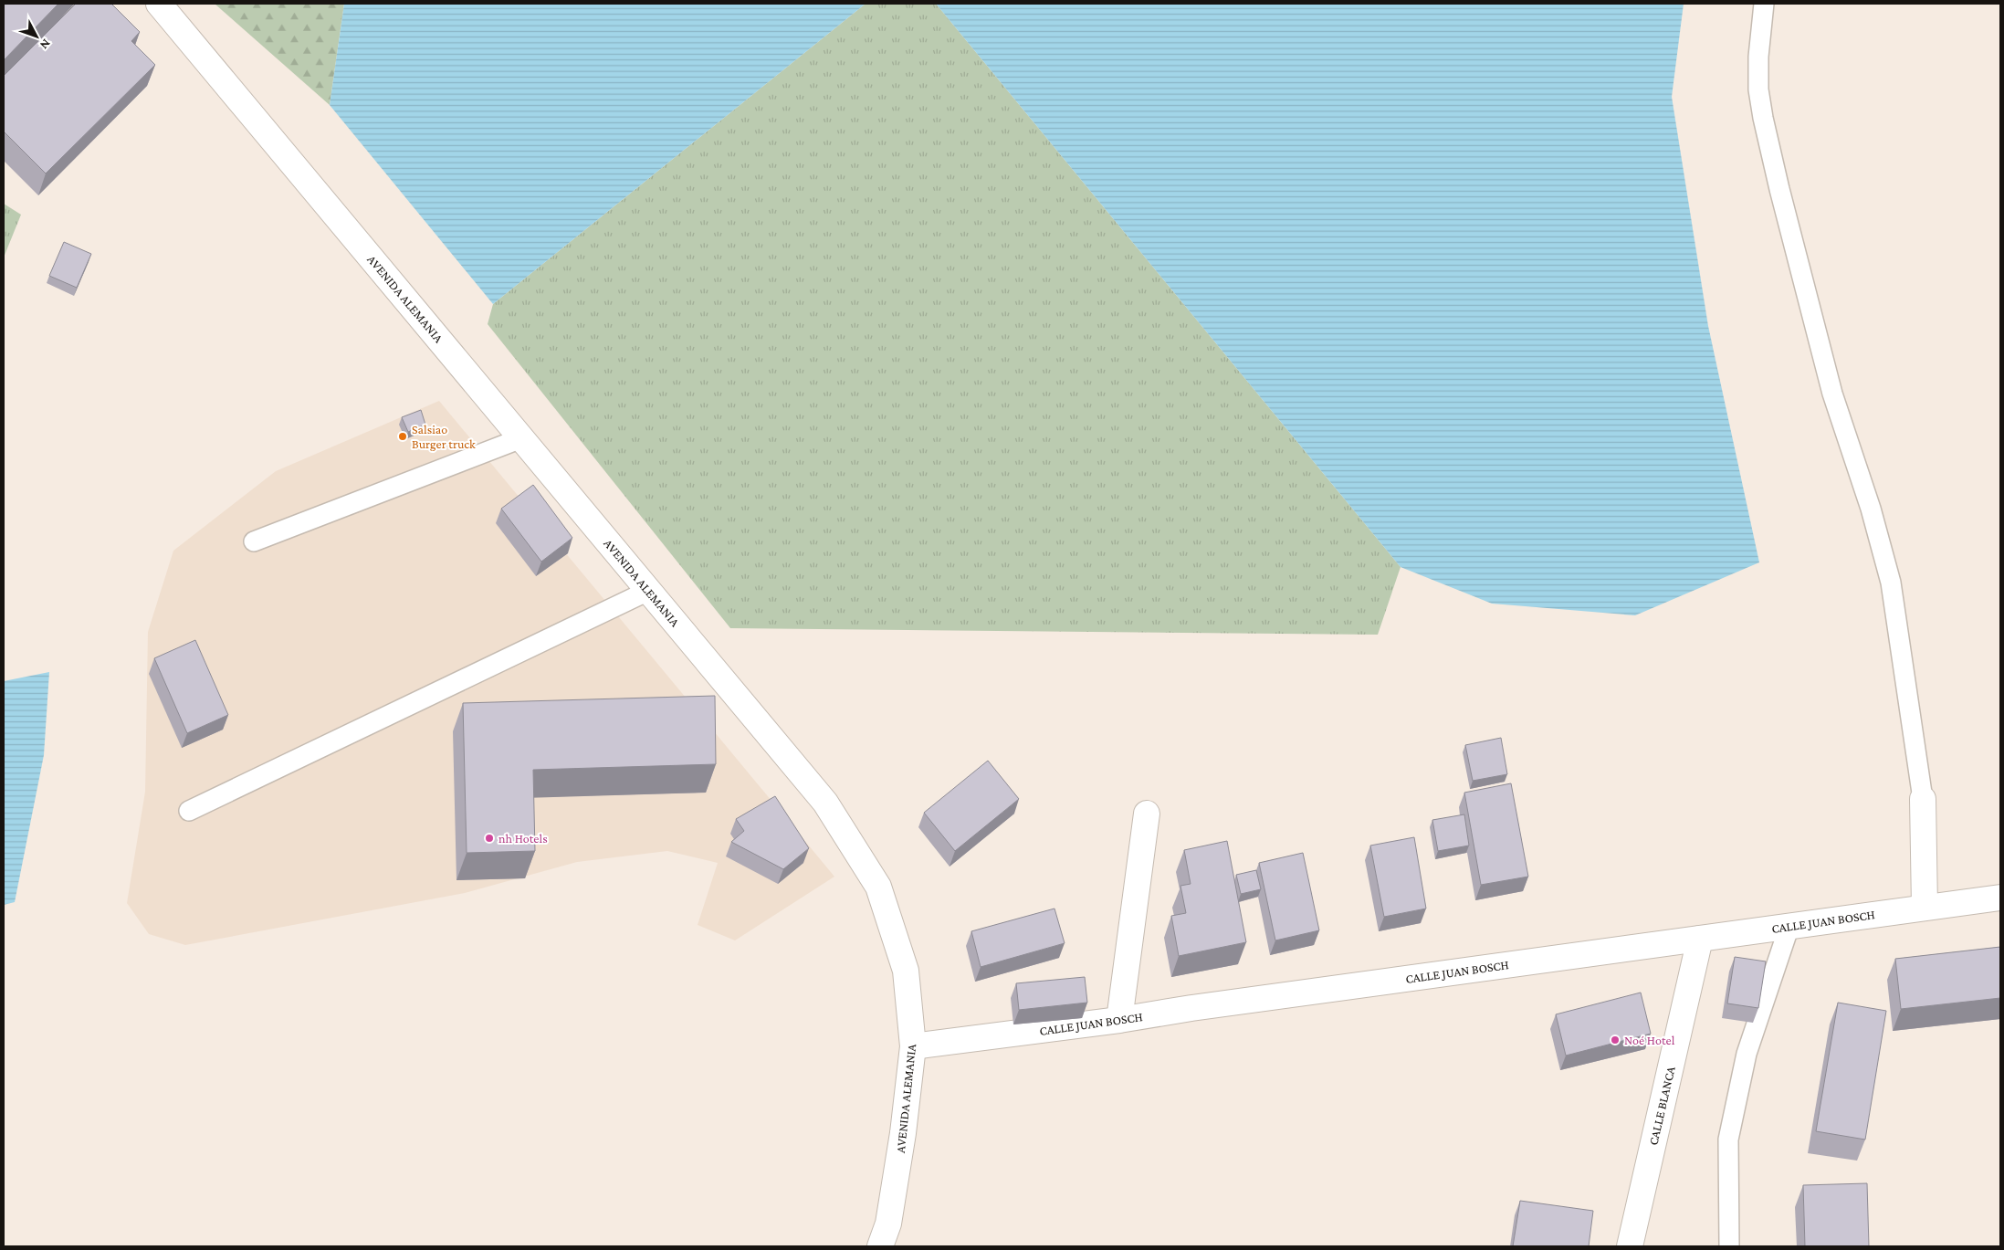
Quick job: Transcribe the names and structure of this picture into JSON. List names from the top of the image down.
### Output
{
  "streets": {
    "street": ["AVENIDA ALEMANIA", "CALLE JUAN BOSCH", "CALLE BLANCA"]
  },
  "crossings": [
    ["AVENIDA ALEMANIA", "CALLE JUAN BOSCH"],
    ["CALLE JUAN BOSCH", "CALLE BLANCA"]
  ],
  "places": ["Salsiao Burger truck", "nh Hotels", "Noé Hotel"],
  "north": "bottom right"
}
